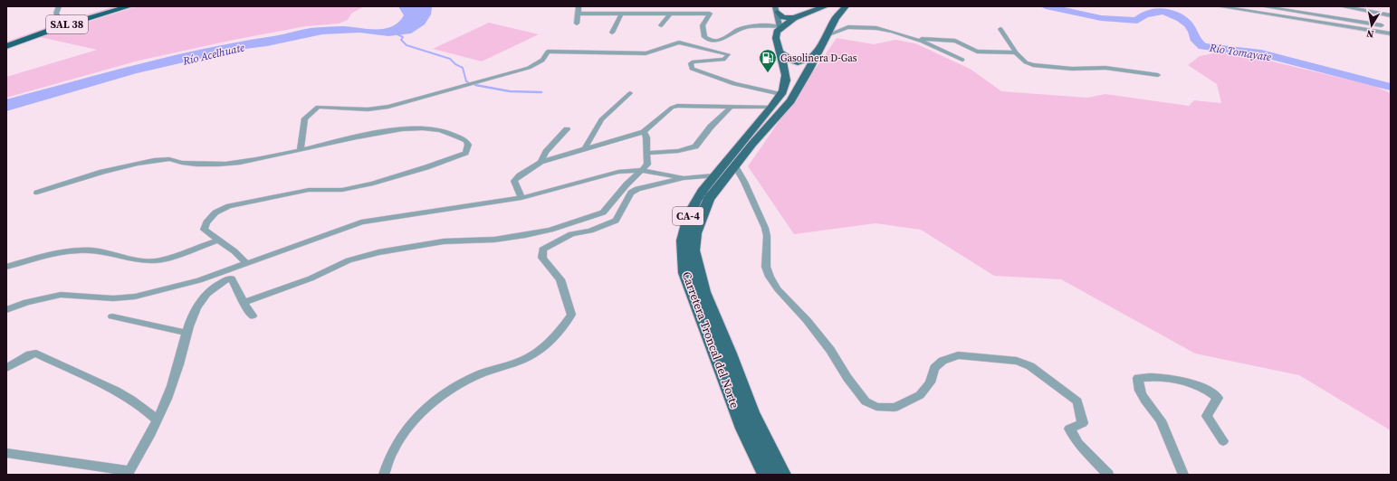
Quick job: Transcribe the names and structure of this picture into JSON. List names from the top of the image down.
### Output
{
  "streets": {
    "highway": ["SAL 38"],
    "main road": ["CA-4", "Carretera Troncal del Norte"]
  },
  "water": ["Río Tomayate", "Río Acelhuate"],
  "places": {
    "fuel station": ["Gasolinera D-Gas"]
  },
  "north": "bottom"
}
